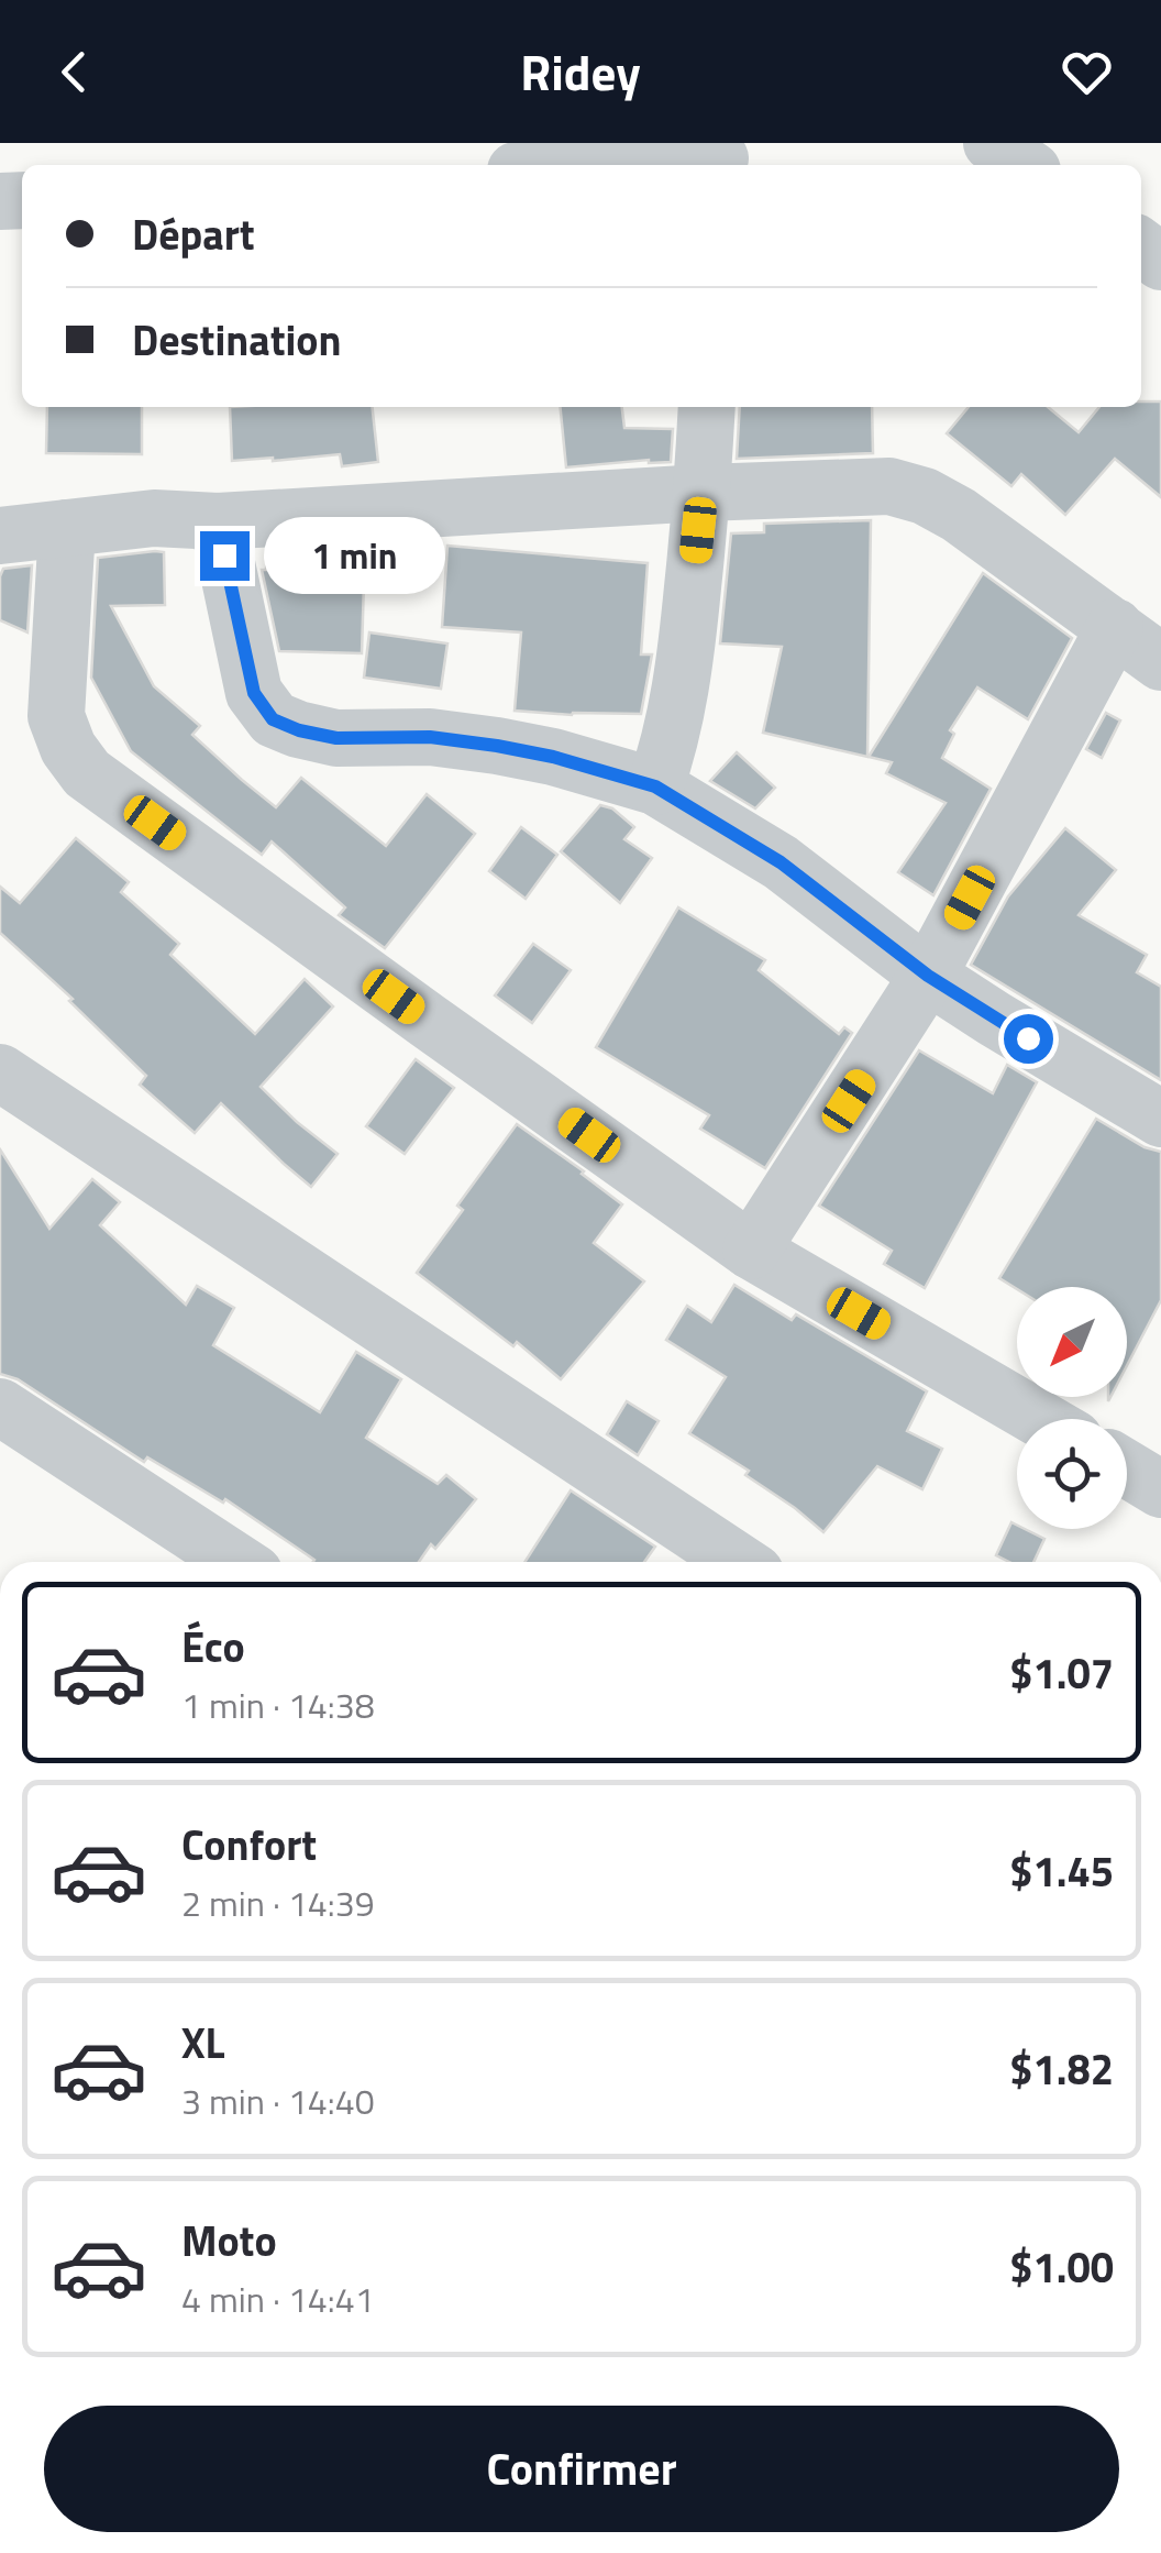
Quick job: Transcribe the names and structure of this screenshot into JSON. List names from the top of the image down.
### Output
{
  "north": "bottom left",
  "page": {
    "header": "Ridey",
    "banner": ["Départ", "Destination"],
    "bubble": "1 min",
    "list": [
      {
        "name": "Éco",
        "note": "1 min · 14:38",
        "value": "$1.07"
      },
      {
        "name": "Confort",
        "note": "2 min · 14:39",
        "value": "$1.45"
      },
      {
        "name": "XL",
        "note": "3 min · 14:40",
        "value": "$1.82"
      },
      {
        "name": "Moto",
        "note": "4 min · 14:41",
        "value": "$1.00"
      }
    ],
    "buttons": "Confirmer"
  }
}
